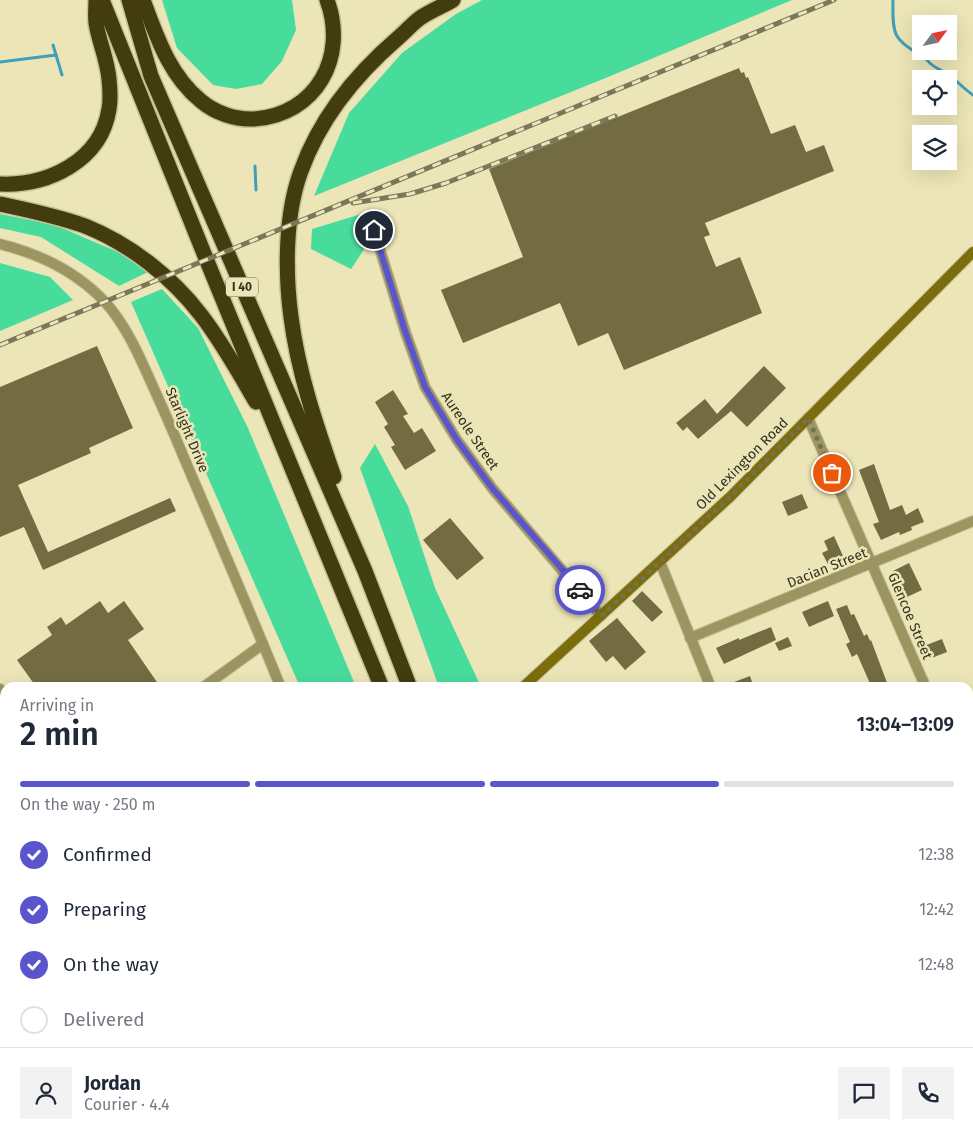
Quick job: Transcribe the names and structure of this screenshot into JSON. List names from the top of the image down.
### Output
{
  "streets": {
    "highway": ["I 40"],
    "main road": ["Old Lexington Road"],
    "street": [
      "Starlight Drive",
      "Aureole Street",
      "Dacian Street",
      "Glencoe Street"
    ]
  },
  "crossings": [
    ["Aureole Street", "Old Lexington Road"],
    ["Old Lexington Road", "Glencoe Street"],
    ["Dacian Street", "Glencoe Street"]
  ],
  "north": "top right",
  "page": {
    "heading": ["2 min", "Arriving in", "13:04–13:09"],
    "panel": ["Jordan", "Courier · 4.4"],
    "bar": "On the way · 250 m",
    "list": [
      ["Confirmed", "12:38"],
      ["Preparing", "12:42"],
      ["On the way", "12:48"],
      "Delivered"
    ]
  }
}
